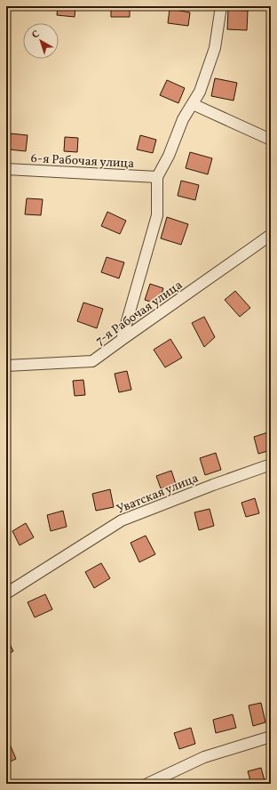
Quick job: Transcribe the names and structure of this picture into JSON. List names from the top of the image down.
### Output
{
  "streets": {
    "street": ["6-я Рабочая улица", "7-я Рабочая улица", "Уватская улица"]
  },
  "north": "top left"
}
